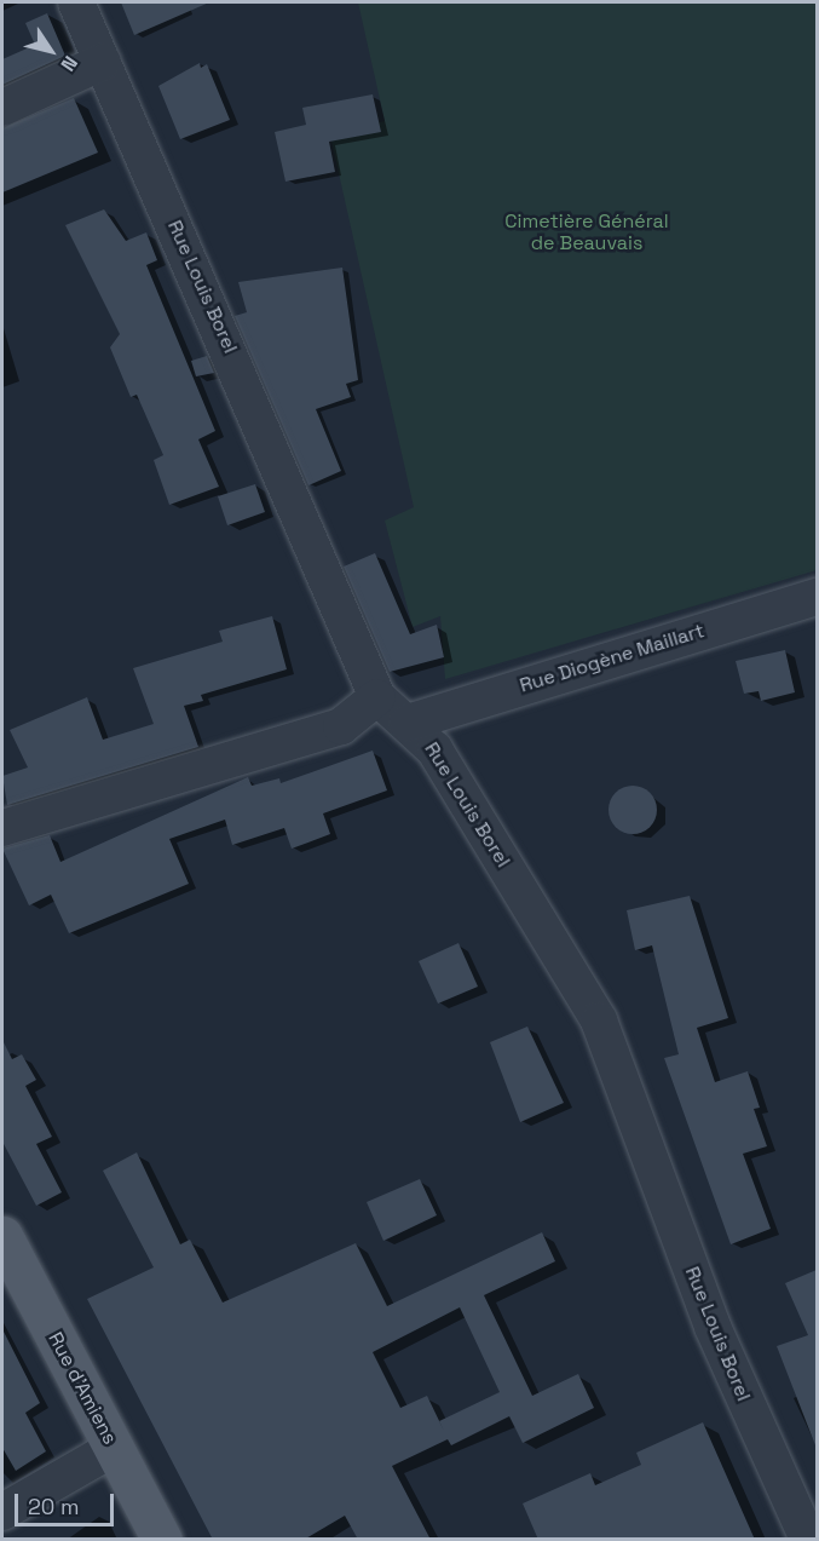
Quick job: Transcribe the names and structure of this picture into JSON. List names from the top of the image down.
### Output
{
  "streets": {
    "main road": ["Rue d'Amiens"],
    "street": ["Rue Louis Borel", "Rue Diogène Maillart"]
  },
  "crossings": [
    ["Rue Louis Borel", "Rue Diogène Maillart"]
  ],
  "parks": ["Cimetière Général de Beauvais"],
  "scale_bar": "20 m",
  "north": "bottom right"
}
